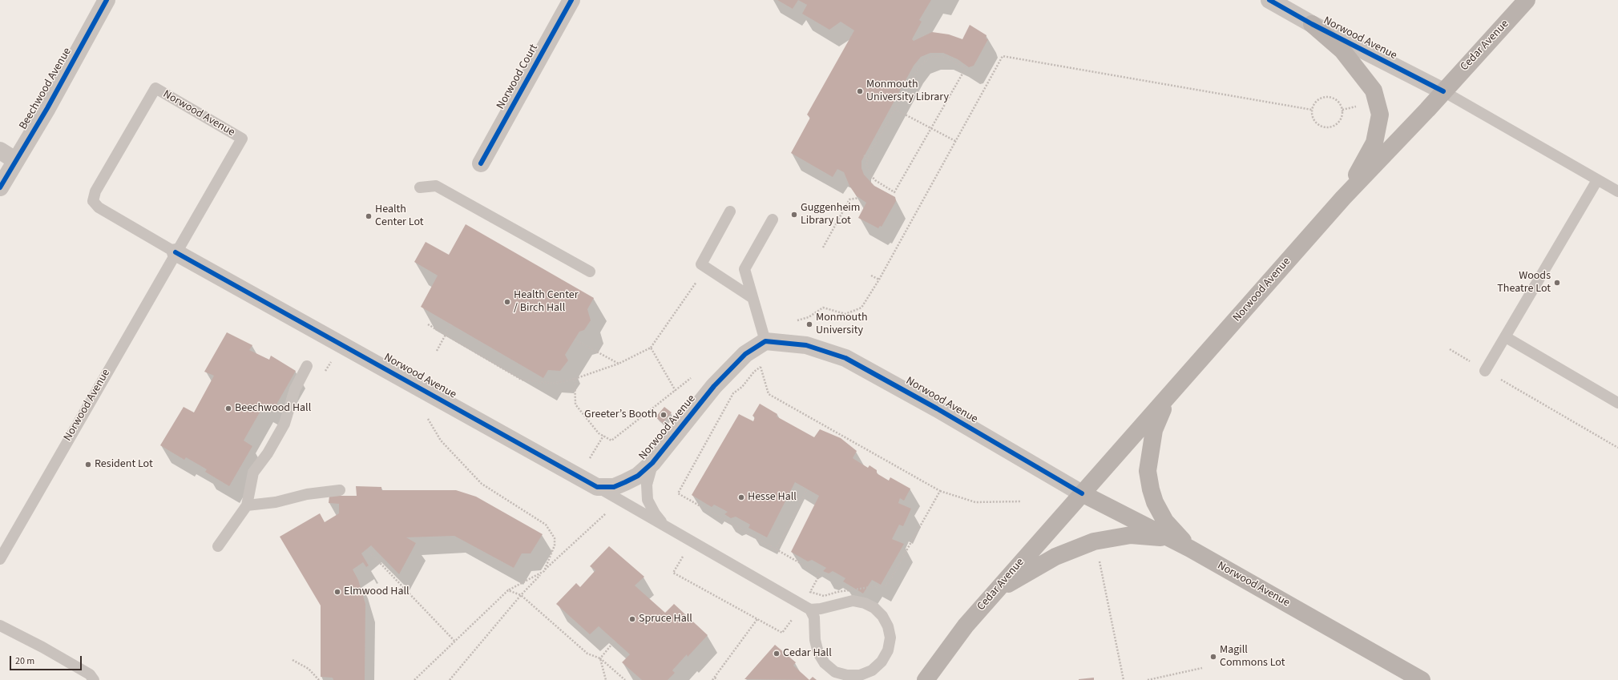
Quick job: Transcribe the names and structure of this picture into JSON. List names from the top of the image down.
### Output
{
  "streets": {
    "main road": ["Norwood Avenue", "Cedar Avenue"],
    "street": ["Norwood Court", "Beechwood Avenue"]
  },
  "crossings": [
    ["Norwood Avenue", "Cedar Avenue"]
  ],
  "places": [
    "Monmouth University Library",
    "Guggenheim Library Lot",
    "Health Center Lot",
    "Woods Theatre Lot",
    "Health Center / Birch Hall",
    "Monmouth University",
    "Beechwood Hall",
    "Greeter’s Booth",
    "Resident Lot",
    "Hesse Hall",
    "Elmwood Hall",
    "Spruce Hall",
    "Cedar Hall",
    "Magill Commons Lot"
  ],
  "scale_bar": "20 m"
}
